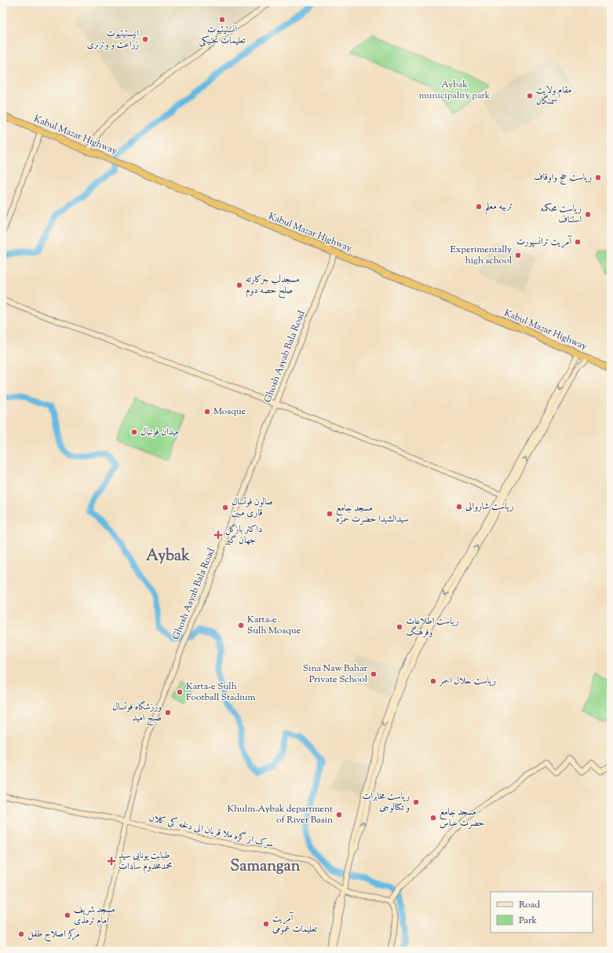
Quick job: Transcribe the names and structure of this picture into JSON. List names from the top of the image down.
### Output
{
  "streets": {
    "highway": ["Kabul Mazar Highway"],
    "street": ["Ghosh Asyab Bala Road", "سرک از گزه ملا قربان الی دلخه کی کلان"]
  },
  "crossings": [
    ["Kabul Mazar Highway", "Ghosh Asyab Bala Road"],
    ["Ghosh Asyab Bala Road", "سرک از گزه ملا قربان الی دلخه کی کلان"]
  ],
  "districts": ["Aybak", "Samangan"],
  "parks": ["Aybak municipality park"],
  "places": {
    "other": [
      "انستیتیوت تعلیمات تخنیکی",
      "انیستیتیوت زراعت و وترنری",
      "مقام ولایت سمنگان",
      "ریاست حج واوقاف",
      "تربیه معلم",
      "ریاست محکمه استناف",
      "آمریت ترانسپورت",
      "Experimentally high school",
      "مسجدلب جرکارته صلح حصه دوم",
      "Mosque",
      "میدان فوتبال",
      "ریاست شاروالی",
      "صالون فوتسال قاری مبین",
      "مسجد جامع سیدالشهدا حضرت حمزه",
      "Karta-e Sulh Mosque",
      "ریاست اطلاعات وفرهنگ",
      "Sina Naw Bahar Private School",
      "ریاست حلال احمر",
      "Karta-e Sulh Football Stadium",
      "ورزشگاه فوتسال صبح امید",
      "ریاست مخابرات و تکنالوجی",
      "Khulm-Aybak department of River Basin",
      "مسجد جامع حضرت عباس",
      "مسجد شریف امام ترمذی",
      "آمریت تعلیمات عمومی",
      "مرکز اصلاح طفل"
    ],
    "health": ["داکتر بازگل جهان گیر", "طبابت یونایی سید محمدمخدوم سادات"]
  },
  "legend": ["Road", "Park"]
}
